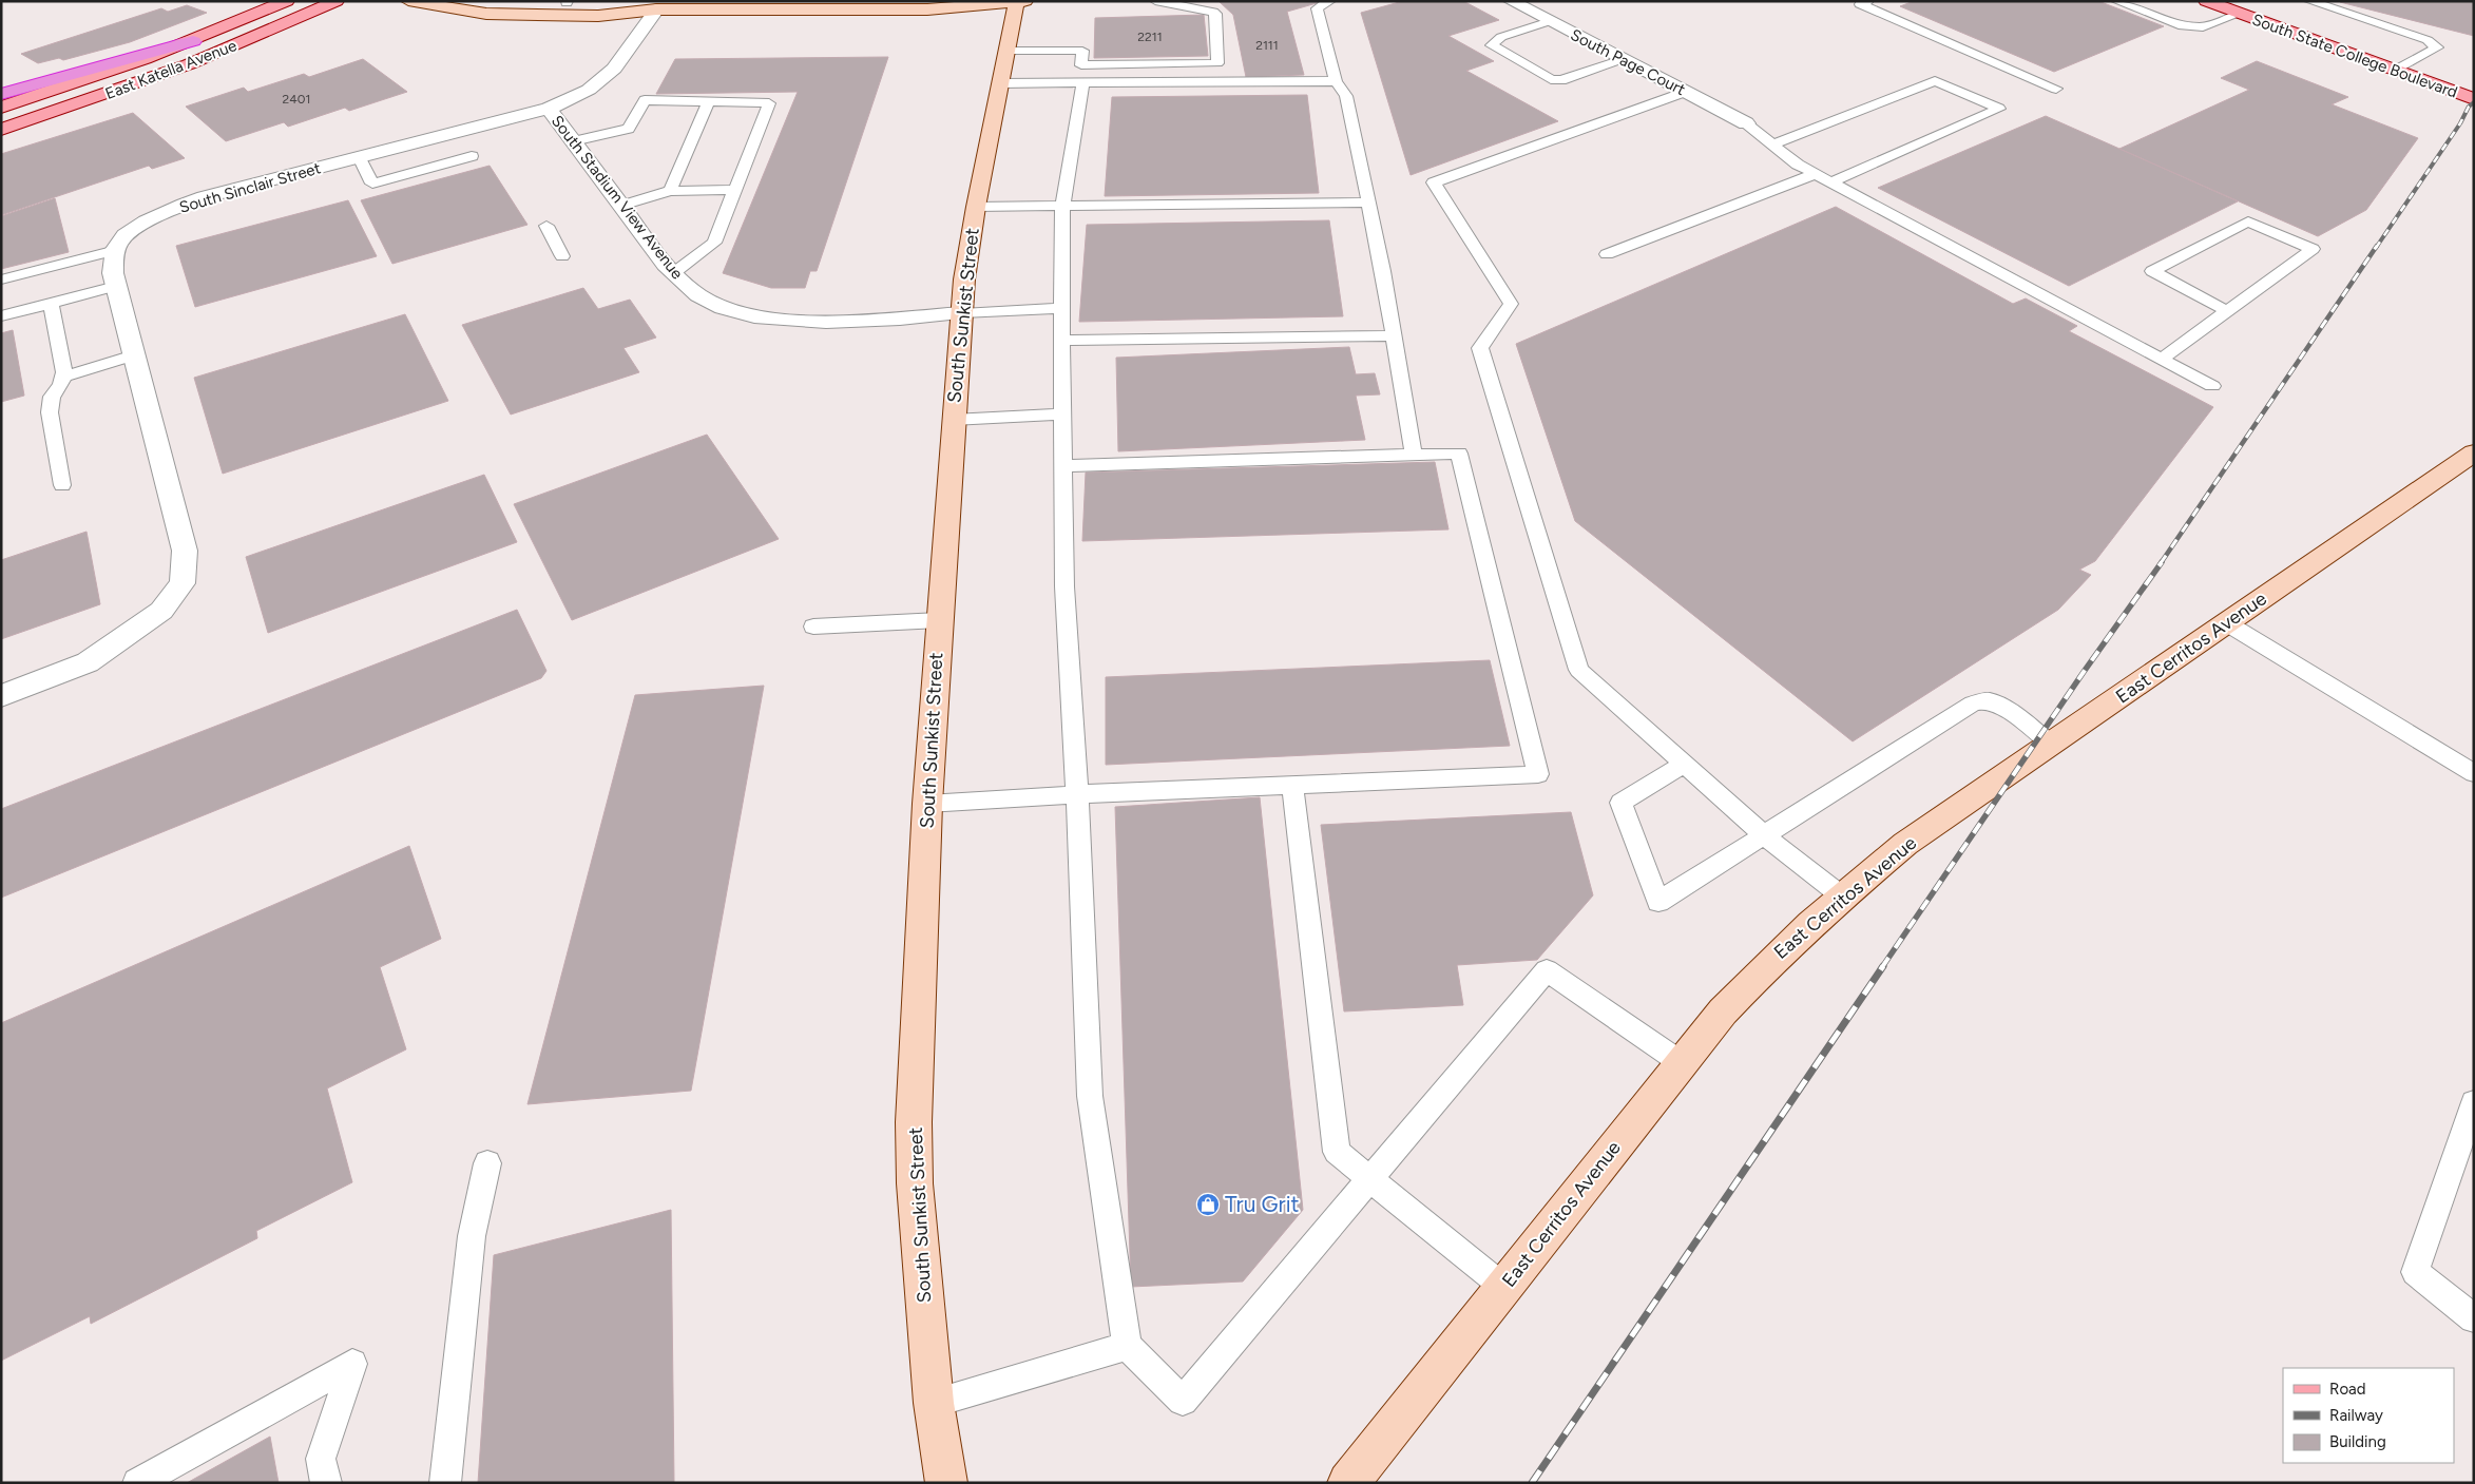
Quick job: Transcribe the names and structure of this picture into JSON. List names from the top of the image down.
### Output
{
  "streets": {
    "main road": ["South State College Boulevard", "East Katella Avenue"],
    "street": [
      "South Page Court",
      "South Sinclair Street",
      "South Stadium View Avenue",
      "South Sunkist Street",
      "East Cerritos Avenue"
    ]
  },
  "crossings": [
    ["South Sinclair Street", "South Stadium View Avenue"],
    ["South Stadium View Avenue", "South Sunkist Street"]
  ],
  "places": {
    "shop": ["Tru Grit"]
  },
  "house_numbers": ["2211", "2111", "2401"],
  "legend": ["Road", "Railway", "Building"]
}
